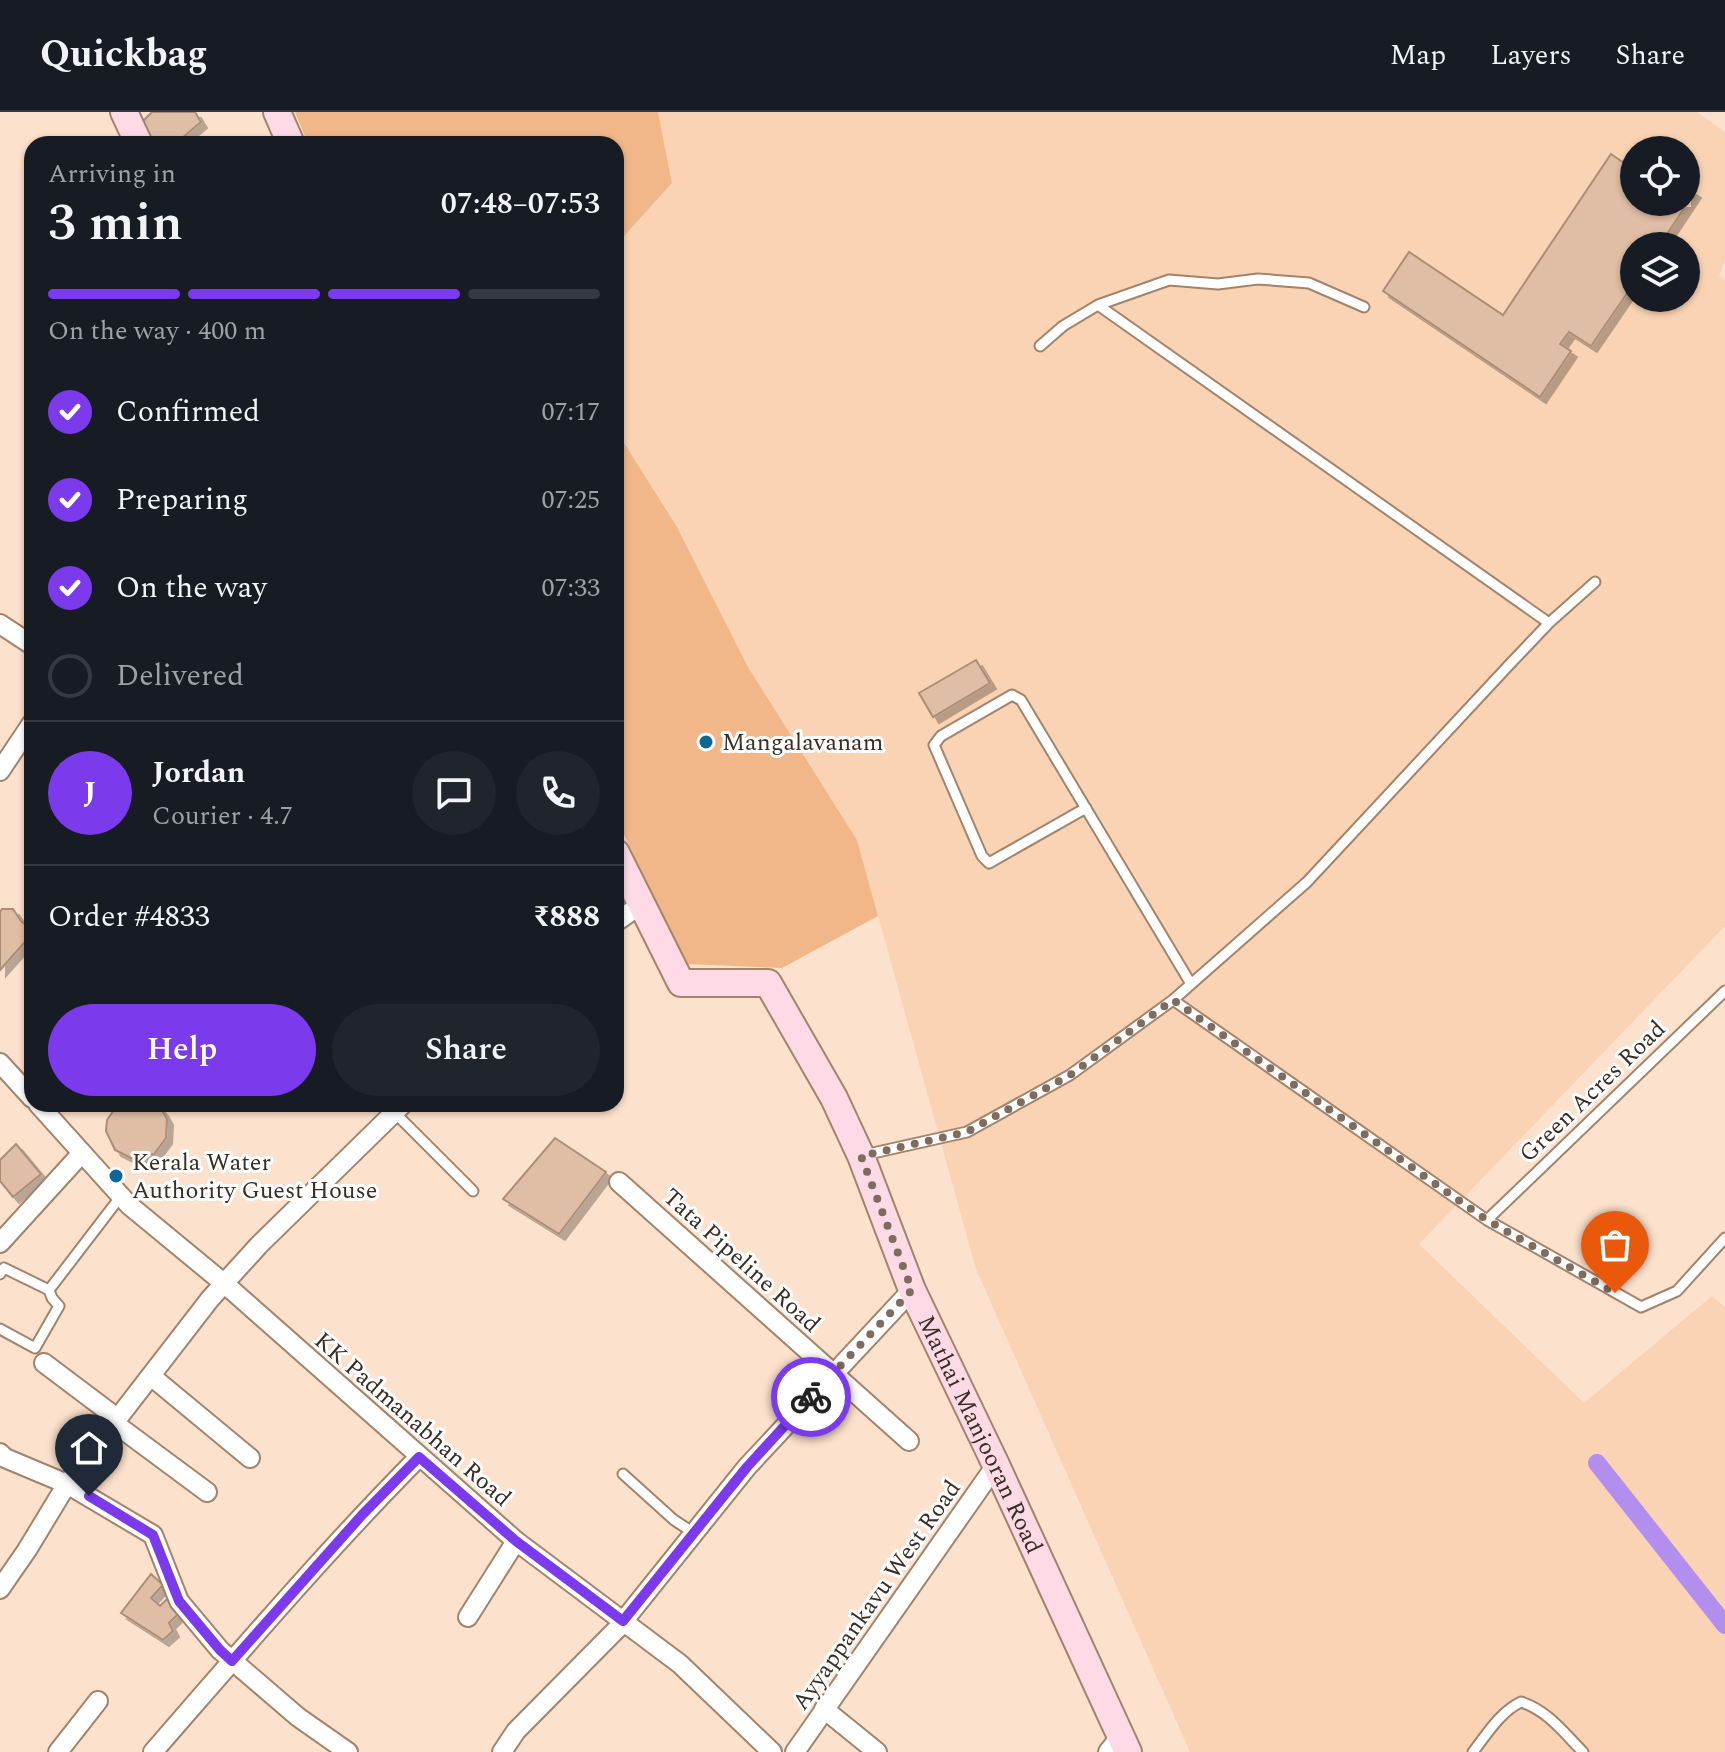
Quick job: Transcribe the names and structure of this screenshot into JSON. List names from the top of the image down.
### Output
{
  "streets": {
    "street": [
      "Tata Pipeline Road",
      "KK Padmanabhan Road",
      "Mathai Manjooran Road",
      "Ayyappankavu West Road"
    ],
    "lane": ["Green Acres Road"]
  },
  "crossings": [
    ["Mathai Manjooran Road", "Ayyappankavu West Road"]
  ],
  "places": ["Mangalavanam", "Kerala Water Authority Guest House"],
  "page": {
    "header": "Quickbag",
    "nav": ["Map", "Layers", "Share"],
    "heading": ["3 min", "Arriving in", "07:48–07:53"],
    "panel": [
      "Jordan",
      "Courier · 4.7",
      "Order #4833",
      "₹888"
    ],
    "bar": "On the way · 400 m",
    "list": [
      ["Confirmed", "07:17"],
      ["Preparing", "07:25"],
      ["On the way", "07:33"],
      "Delivered"
    ],
    "round": "J",
    "buttons": ["Help", "Share"]
  }
}
